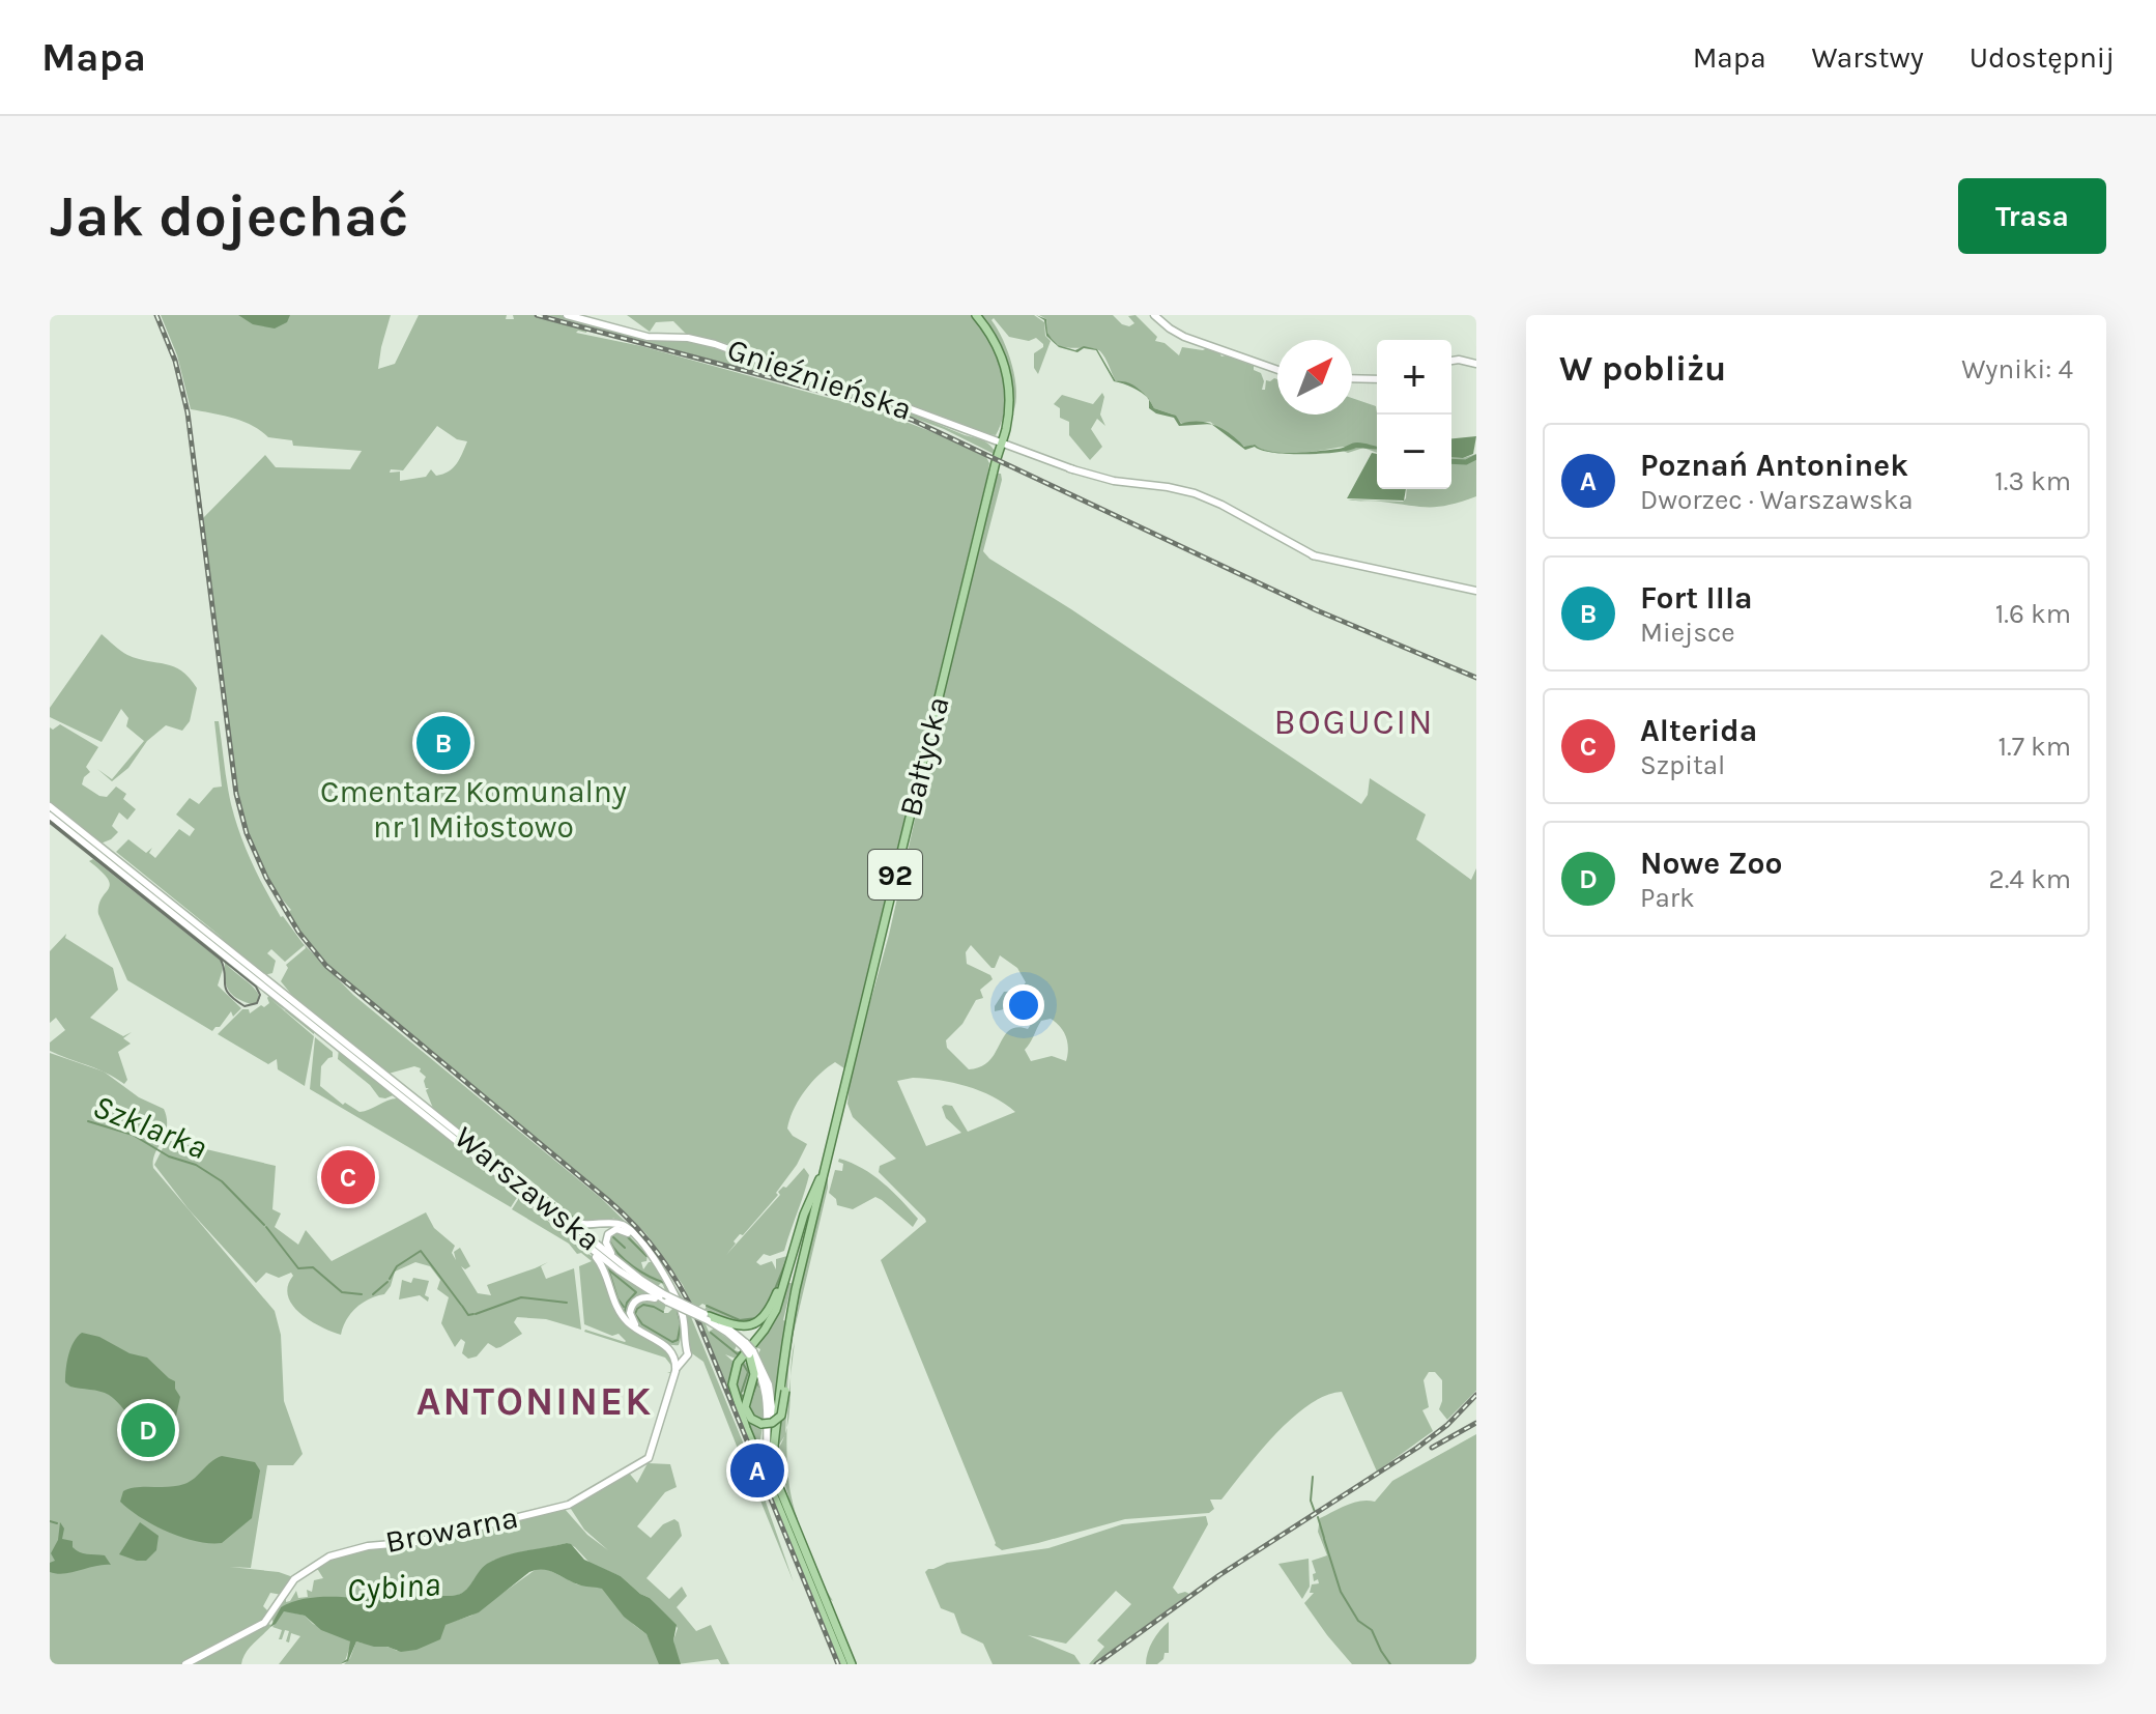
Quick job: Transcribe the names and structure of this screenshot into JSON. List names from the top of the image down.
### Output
{
  "streets": {
    "main road": [
      "Gnieźnieńska",
      "Bałtycka",
      "92",
      "Warszawska",
      "Browarna"
    ]
  },
  "crossings": [
    ["Gnieźnieńska", "Bałtycka"],
    ["Bałtycka", "Warszawska"]
  ],
  "districts": ["BOGUCIN", "ANTONINEK"],
  "water": ["Szklarka", "Cybina"],
  "parks": ["Cmentarz Komunalny nr 1 Miłostowo"],
  "north": "top right",
  "page": {
    "header": "Mapa",
    "nav": ["Mapa", "Warstwy", "Udostępnij"],
    "buttons": "Trasa",
    "title": "Jak dojechać",
    "heading": ["W pobliżu", "Wyniki: 4"],
    "map_buttons": ["+", "−"],
    "list": [
      {
        "mark": "A",
        "name": "Poznań Antoninek",
        "note": "Dworzec · Warszawska",
        "value": "1.3 km"
      },
      {
        "mark": "B",
        "name": "Fort IIIa",
        "note": "Miejsce",
        "value": "1.6 km"
      },
      {
        "mark": "C",
        "name": "Alterida",
        "note": "Szpital",
        "value": "1.7 km"
      },
      {
        "mark": "D",
        "name": "Nowe Zoo",
        "note": "Park",
        "value": "2.4 km"
      }
    ],
    "pins": [
      "B",
      "C",
      "D",
      "A"
    ]
  }
}
